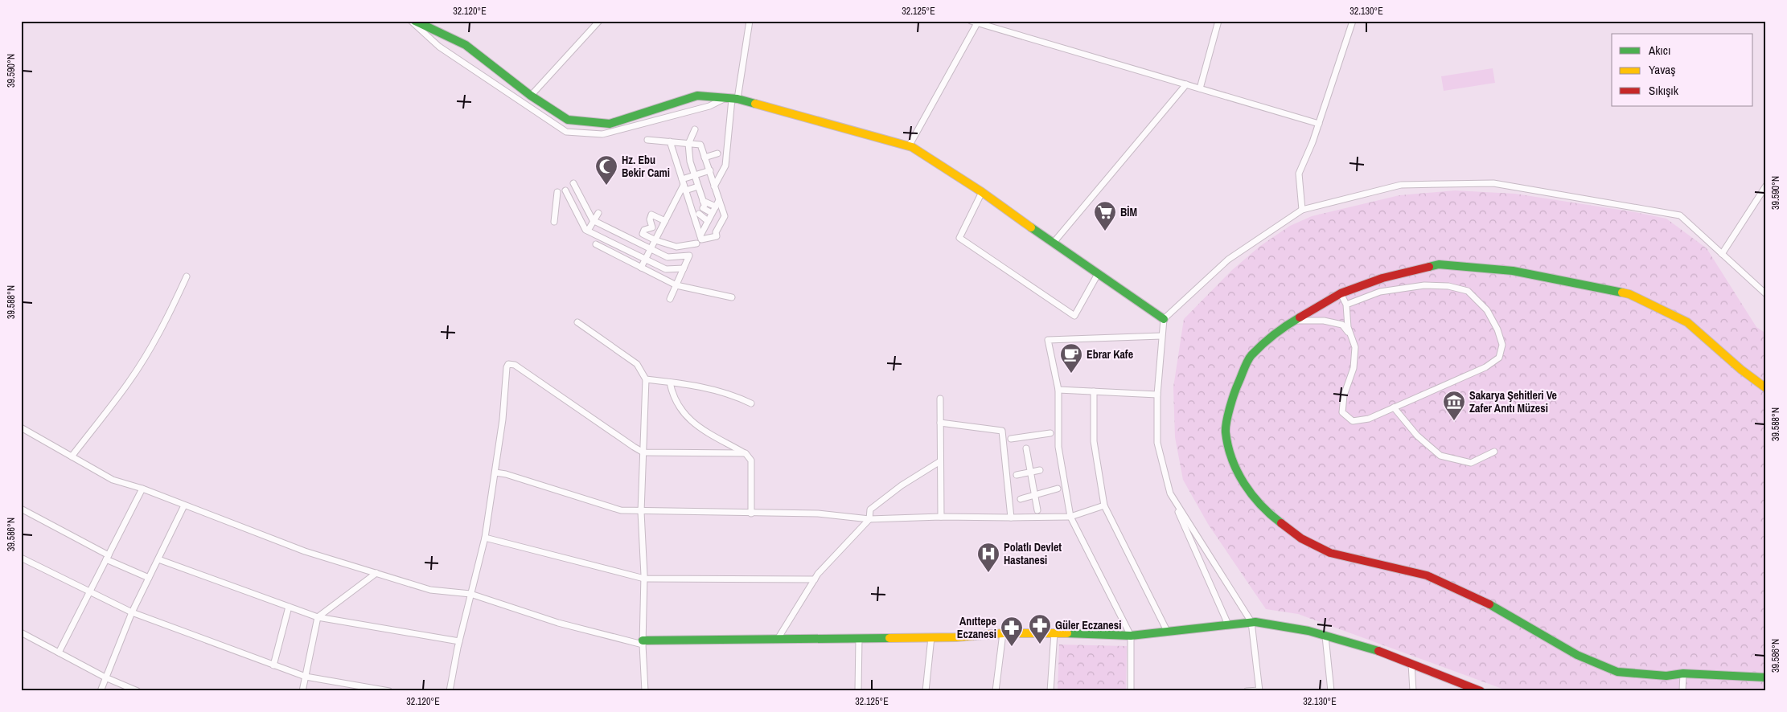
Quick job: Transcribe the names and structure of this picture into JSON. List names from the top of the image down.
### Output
{
  "places": {
    "mosque": ["Hz. Ebu Bekir Cami"],
    "supermarket": ["BİM"],
    "cafe": ["Ebrar Kafe"],
    "museum": ["Sakarya Şehitleri Ve Zafer Anıtı Müzesi"],
    "hospital": ["Polatlı Devlet Hastanesi"],
    "pharmacy": ["Güler Eczanesi", "Anıttepe Eczanesi"]
  },
  "legend": ["Akıcı", "Yavaş", "Sıkışık"],
  "coordinates": [
    "32.120°E",
    "32.125°E",
    "32.130°E",
    "39.590°N",
    "39.588°N",
    "39.586°N"
  ]
}
